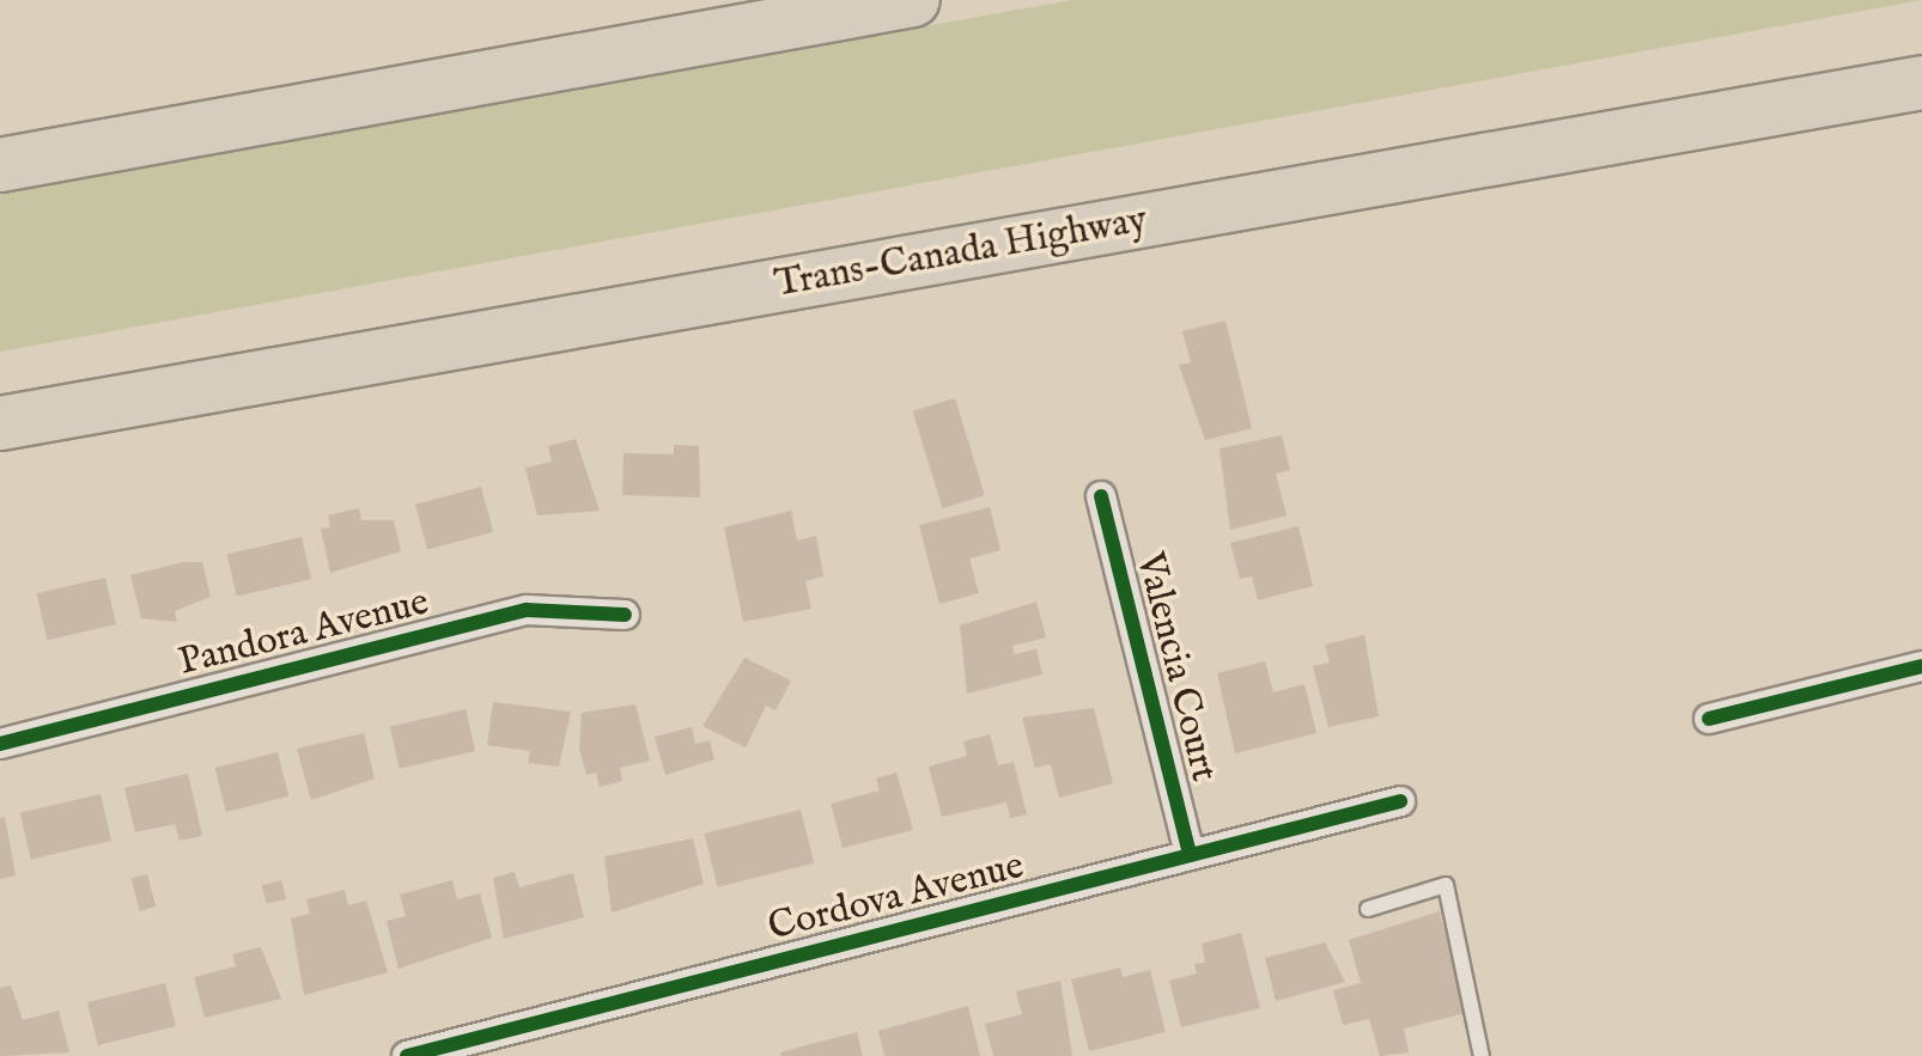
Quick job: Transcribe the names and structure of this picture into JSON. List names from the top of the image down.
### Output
{
  "streets": {
    "highway": ["Trans-Canada Highway"],
    "street": ["Pandora Avenue", "Valencia Court", "Cordova Avenue"]
  },
  "crossings": [
    ["Valencia Court", "Cordova Avenue"]
  ]
}
